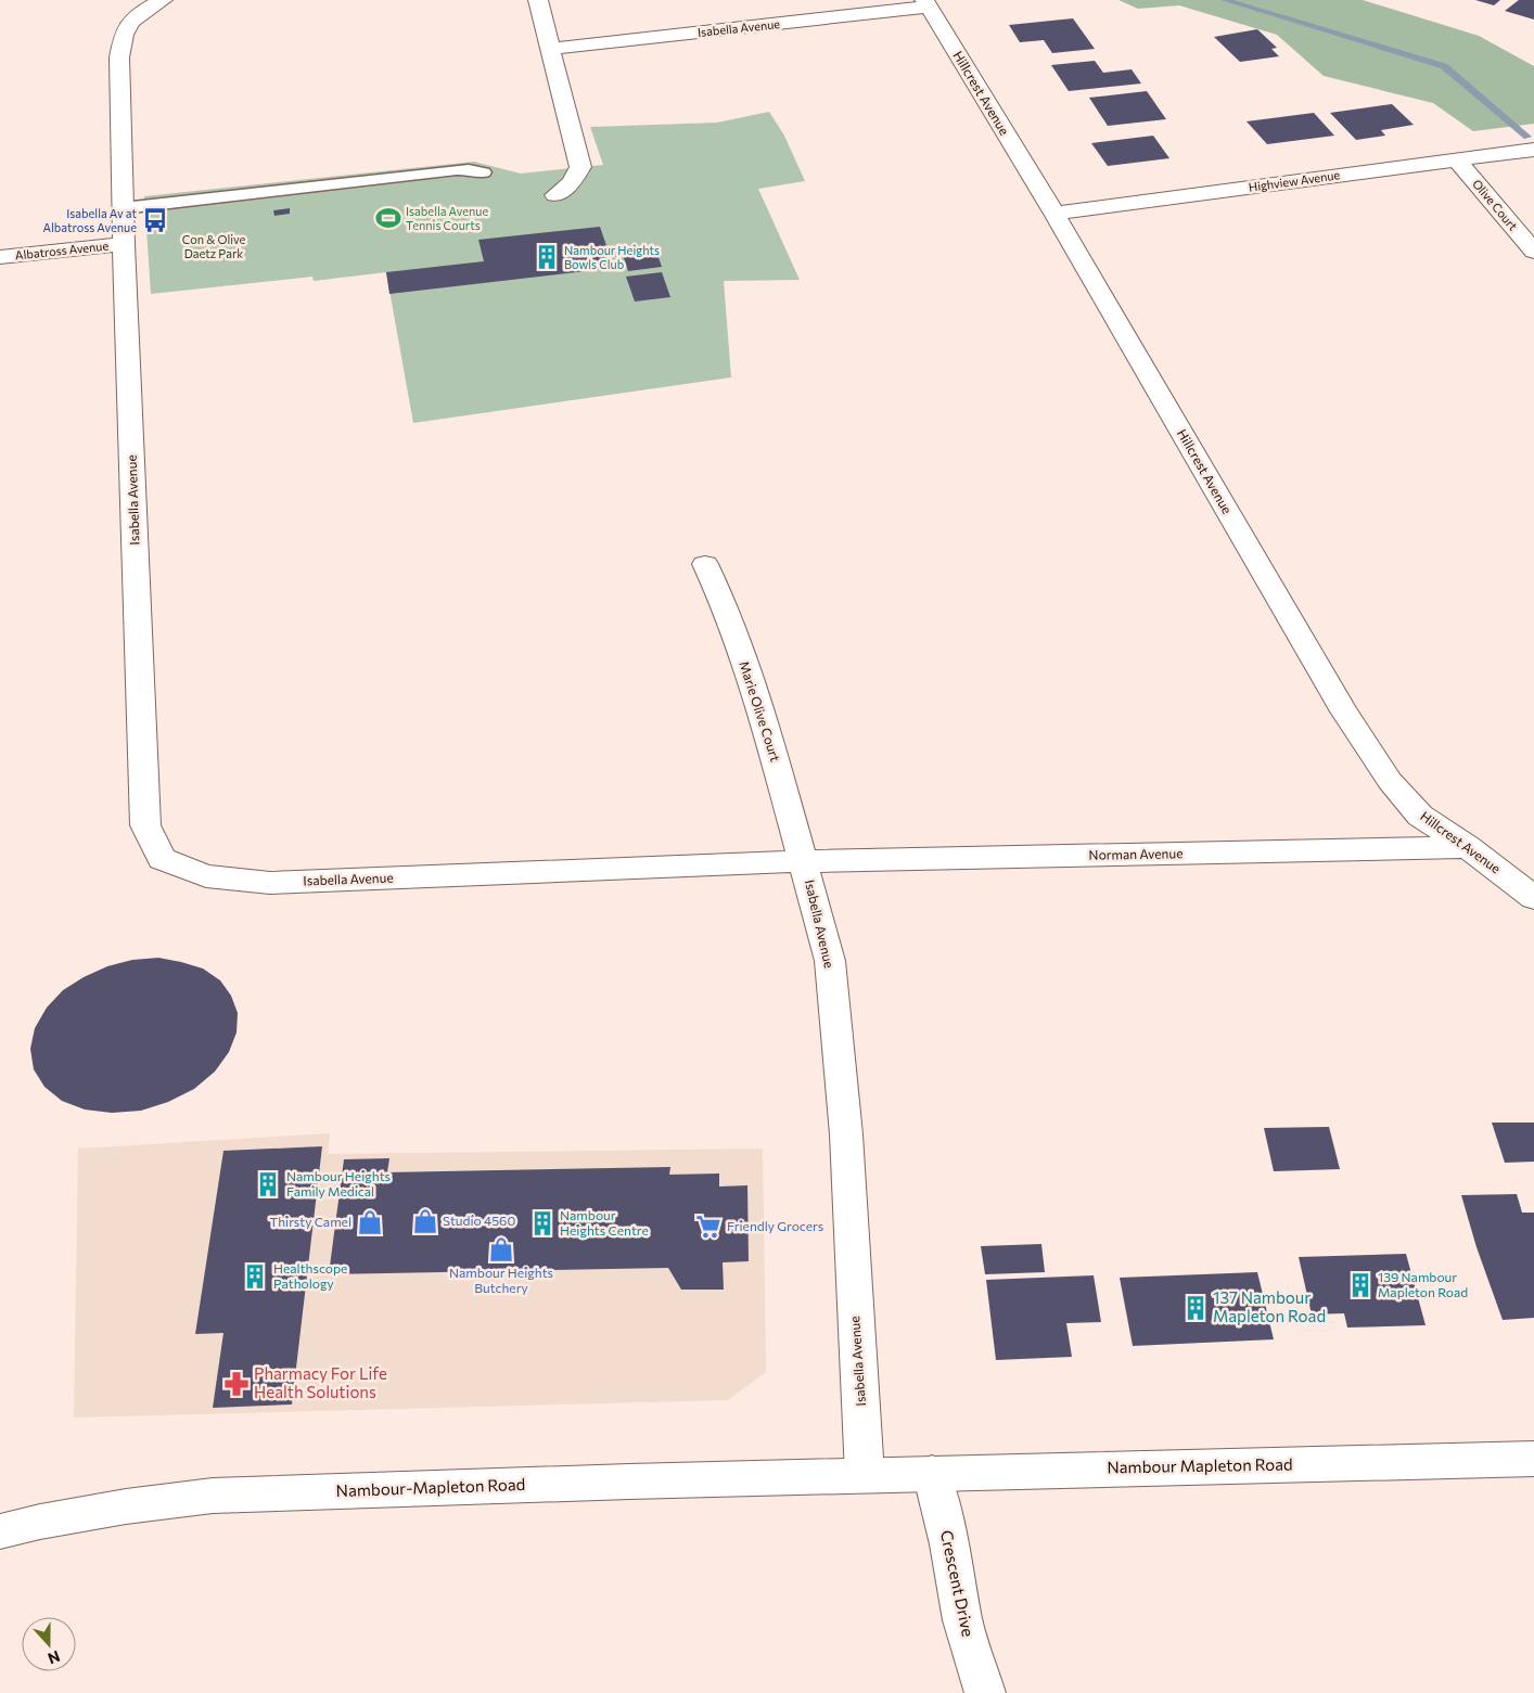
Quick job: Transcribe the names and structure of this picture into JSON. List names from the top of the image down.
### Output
{
  "streets": {
    "street": [
      "Isabella Avenue",
      "Hillcrest Avenue",
      "Highview Avenue",
      "Olive Court",
      "Albatross Avenue",
      "Marie Olive Court",
      "Norman Avenue",
      "Nambour Mapleton Road",
      "Nambour-Mapleton Road",
      "Crescent Drive"
    ]
  },
  "crossings": [
    ["Isabella Avenue", "Hillcrest Avenue"],
    ["Isabella Avenue", "Albatross Avenue"],
    ["Isabella Avenue", "Marie Olive Court"],
    ["Isabella Avenue", "Norman Avenue"],
    ["Isabella Avenue", "Nambour Mapleton Road"],
    ["Isabella Avenue", "Nambour-Mapleton Road"],
    ["Hillcrest Avenue", "Highview Avenue"],
    ["Hillcrest Avenue", "Norman Avenue"],
    ["Highview Avenue", "Olive Court"],
    ["Marie Olive Court", "Norman Avenue"],
    ["Nambour Mapleton Road", "Nambour-Mapleton Road"],
    ["Nambour Mapleton Road", "Crescent Drive"]
  ],
  "parks": ["Con & Olive Daetz Park"],
  "places": {
    "sports": ["Isabella Avenue Tennis Courts"],
    "bus stop": ["Isabella Av at Albatross Avenue"],
    "building": [
      "Nambour Heights Bowls Club",
      "Nambour Heights Family Medical",
      "Nambour Heights Centre",
      "Healthscope Pathology",
      "139 Nambour Mapleton Road",
      "137 Nambour Mapleton Road"
    ],
    "shop": ["Studio 4560", "Thirsty Camel", "Nambour Heights Butchery"],
    "supermarket": ["Friendly Grocers"],
    "pharmacy": ["Pharmacy For Life Health Solutions"]
  },
  "north": "bottom"
}
